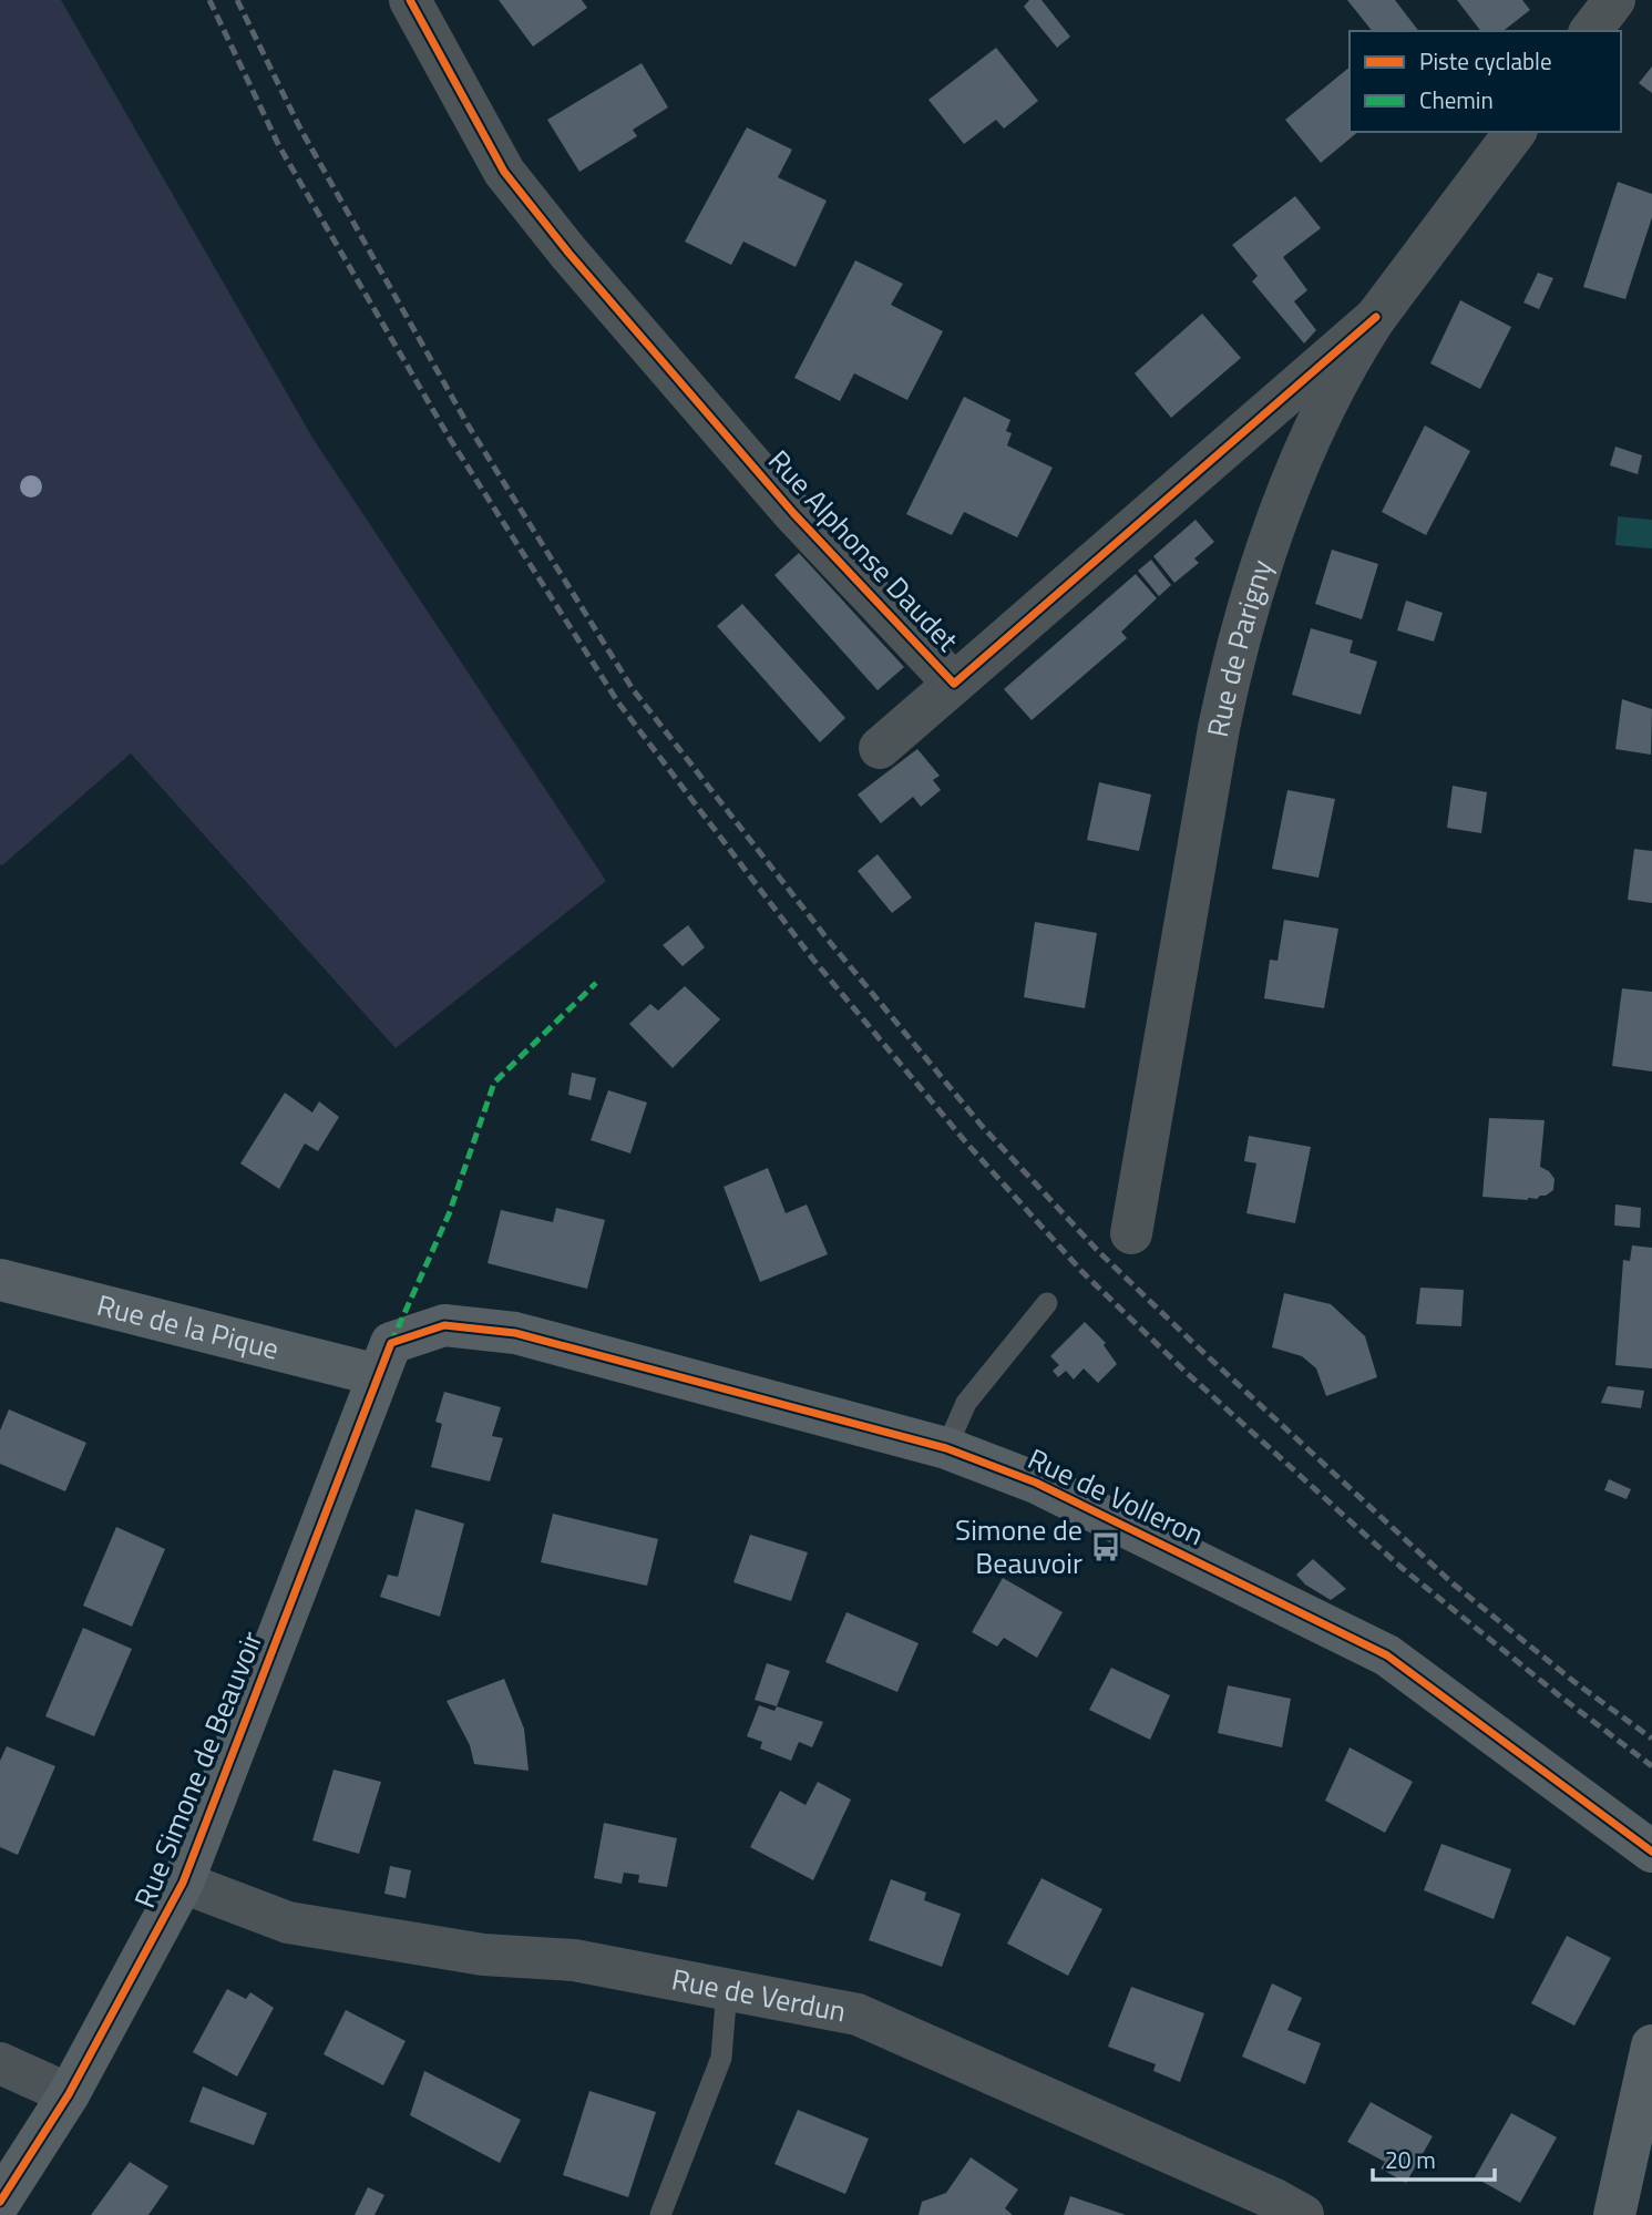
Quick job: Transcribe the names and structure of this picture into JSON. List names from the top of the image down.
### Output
{
  "streets": {
    "street": [
      "Rue Alphonse Daudet",
      "Rue de Parigny",
      "Rue de la Pique",
      "Rue de Volleron",
      "Rue Simone de Beauvoir",
      "Rue de Verdun"
    ]
  },
  "crossings": [
    ["Rue Alphonse Daudet", "Rue de Parigny"],
    ["Rue de la Pique", "Rue de Volleron"],
    ["Rue de la Pique", "Rue Simone de Beauvoir"],
    ["Rue de Volleron", "Rue Simone de Beauvoir"],
    ["Rue Simone de Beauvoir", "Rue de Verdun"]
  ],
  "places": {
    "bus stop": ["Simone de Beauvoir"]
  },
  "legend": ["Piste cyclable", "Chemin"],
  "scale_bar": "20 m"
}
